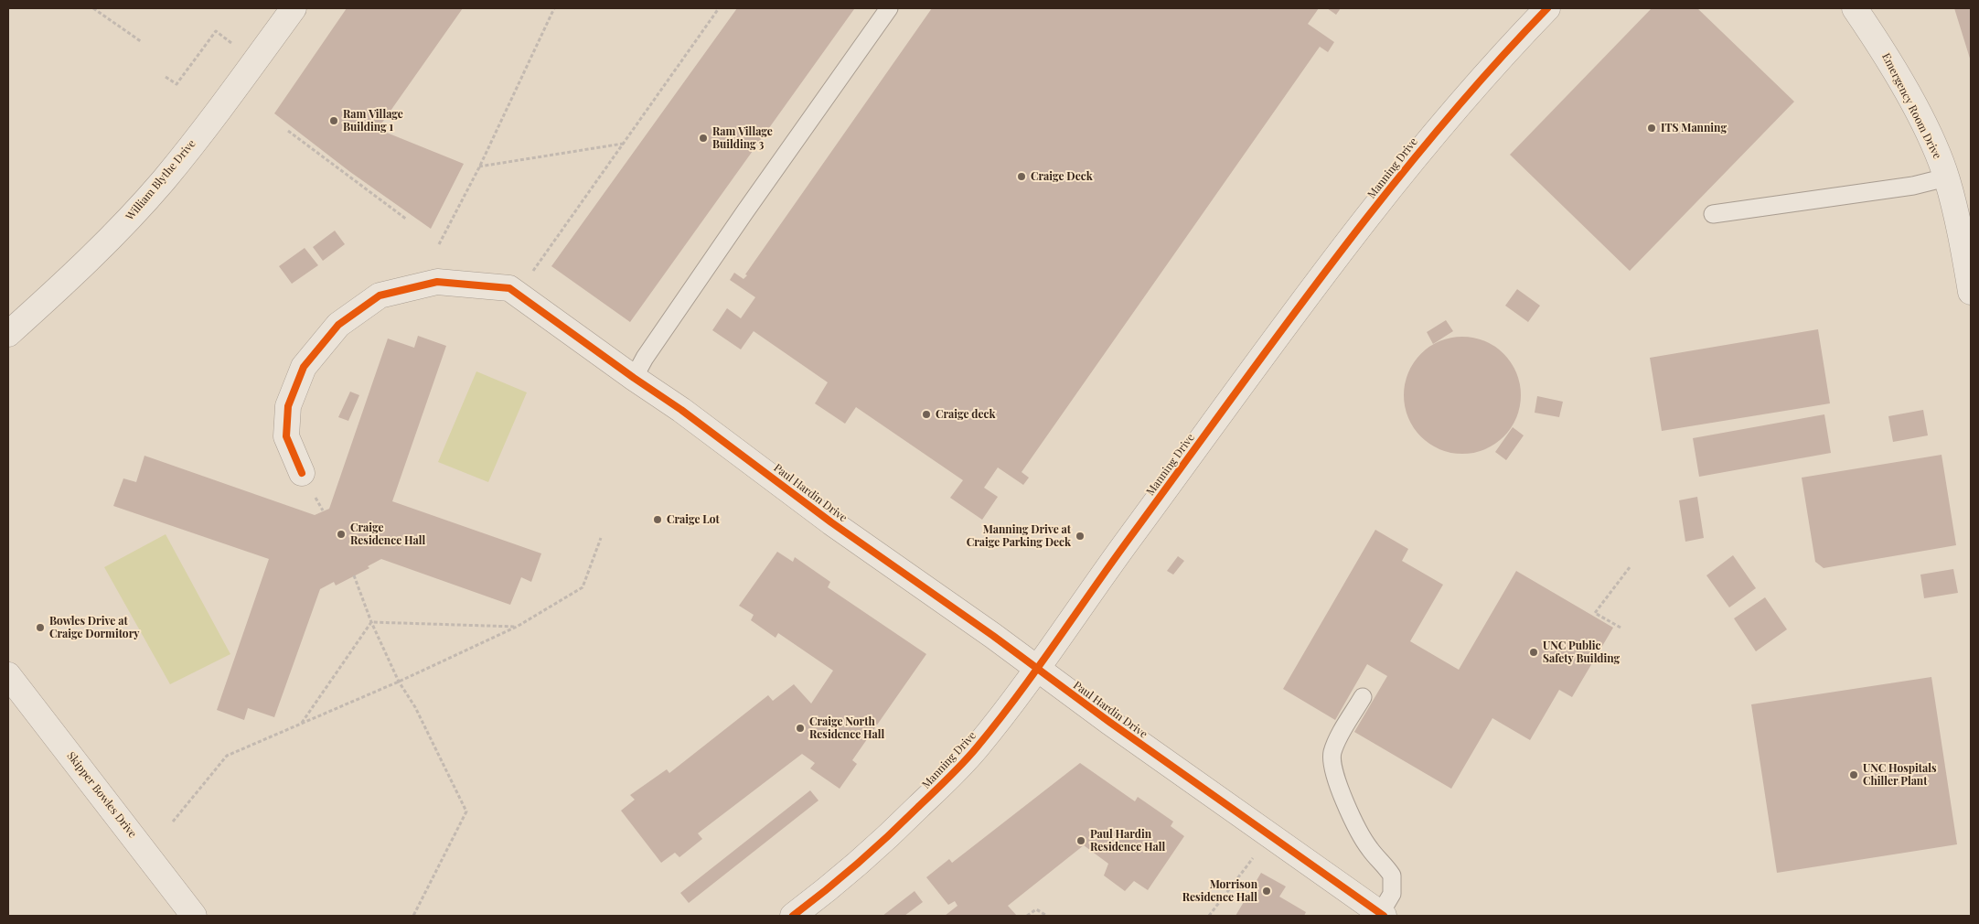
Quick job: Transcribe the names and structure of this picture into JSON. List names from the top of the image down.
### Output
{
  "streets": {
    "street": [
      "Emergency Room Drive",
      "Manning Drive",
      "William Blythe Drive",
      "Paul Hardin Drive",
      "Skipper Bowles Drive"
    ]
  },
  "crossings": [
    ["Manning Drive", "Paul Hardin Drive"]
  ],
  "places": [
    "Ram Village Building 1",
    "ITS Manning",
    "Ram Village Building 3",
    "Craige Deck",
    "Craige deck",
    "Craige Lot",
    "Craige Residence Hall",
    "Manning Drive at Craige Parking Deck",
    "Bowles Drive at Craige Dormitory",
    "UNC Public Safety Building",
    "Craige North Residence Hall",
    "UNC Hospitals Chiller Plant",
    "Paul Hardin Residence Hall",
    "Morrison Residence Hall"
  ]
}
